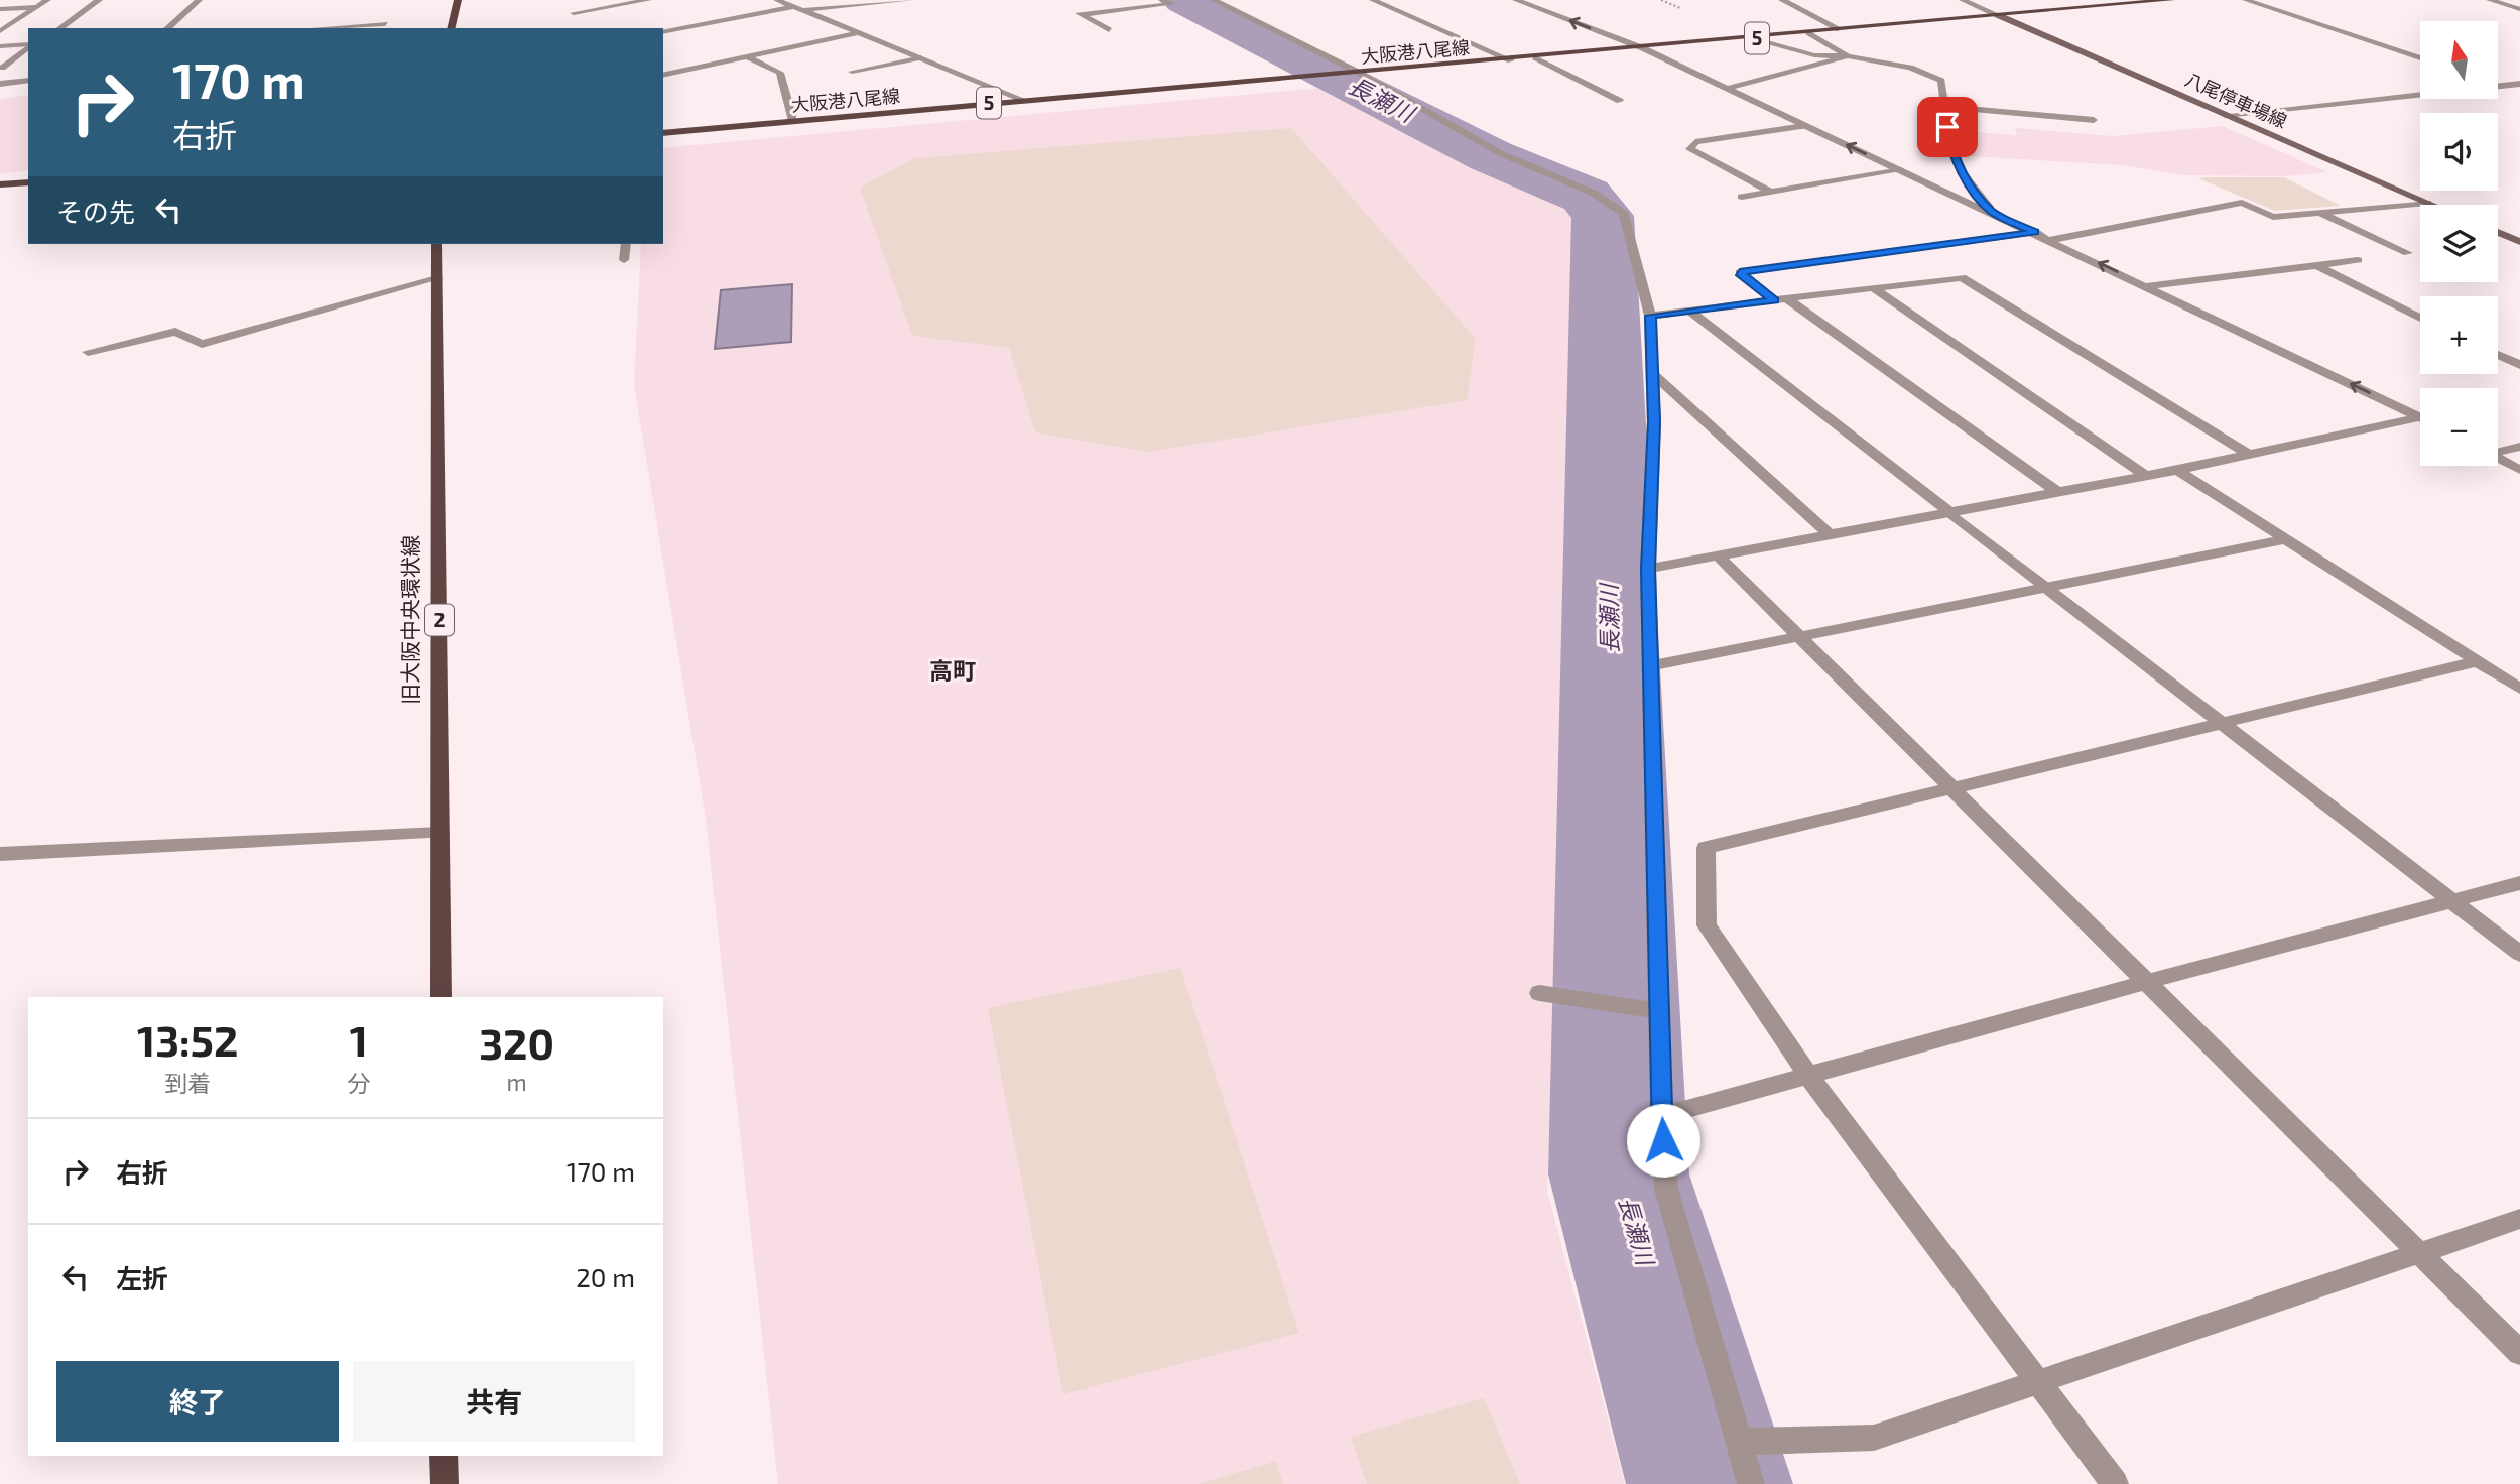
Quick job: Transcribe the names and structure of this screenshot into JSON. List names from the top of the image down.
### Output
{
  "streets": {
    "main road": [
      "5",
      "大阪港八尾線",
      "八尾停車場線",
      "旧大阪中央環状線",
      "2"
    ]
  },
  "crossings": [
    ["大阪港八尾線", "八尾停車場線"]
  ],
  "districts": ["高町"],
  "water": ["長瀬川"],
  "north": "top",
  "page": {
    "map_buttons": ["+", "−"],
    "turn": ["170 m", "右折"],
    "then": "その先",
    "eta": [
      "13:52",
      "到着",
      "1",
      "分",
      "320",
      "m"
    ],
    "list": [
      {
        "name": "右折",
        "value": "170 m"
      },
      {
        "name": "左折",
        "value": "20 m"
      }
    ],
    "buttons": ["終了", "共有"]
  }
}
